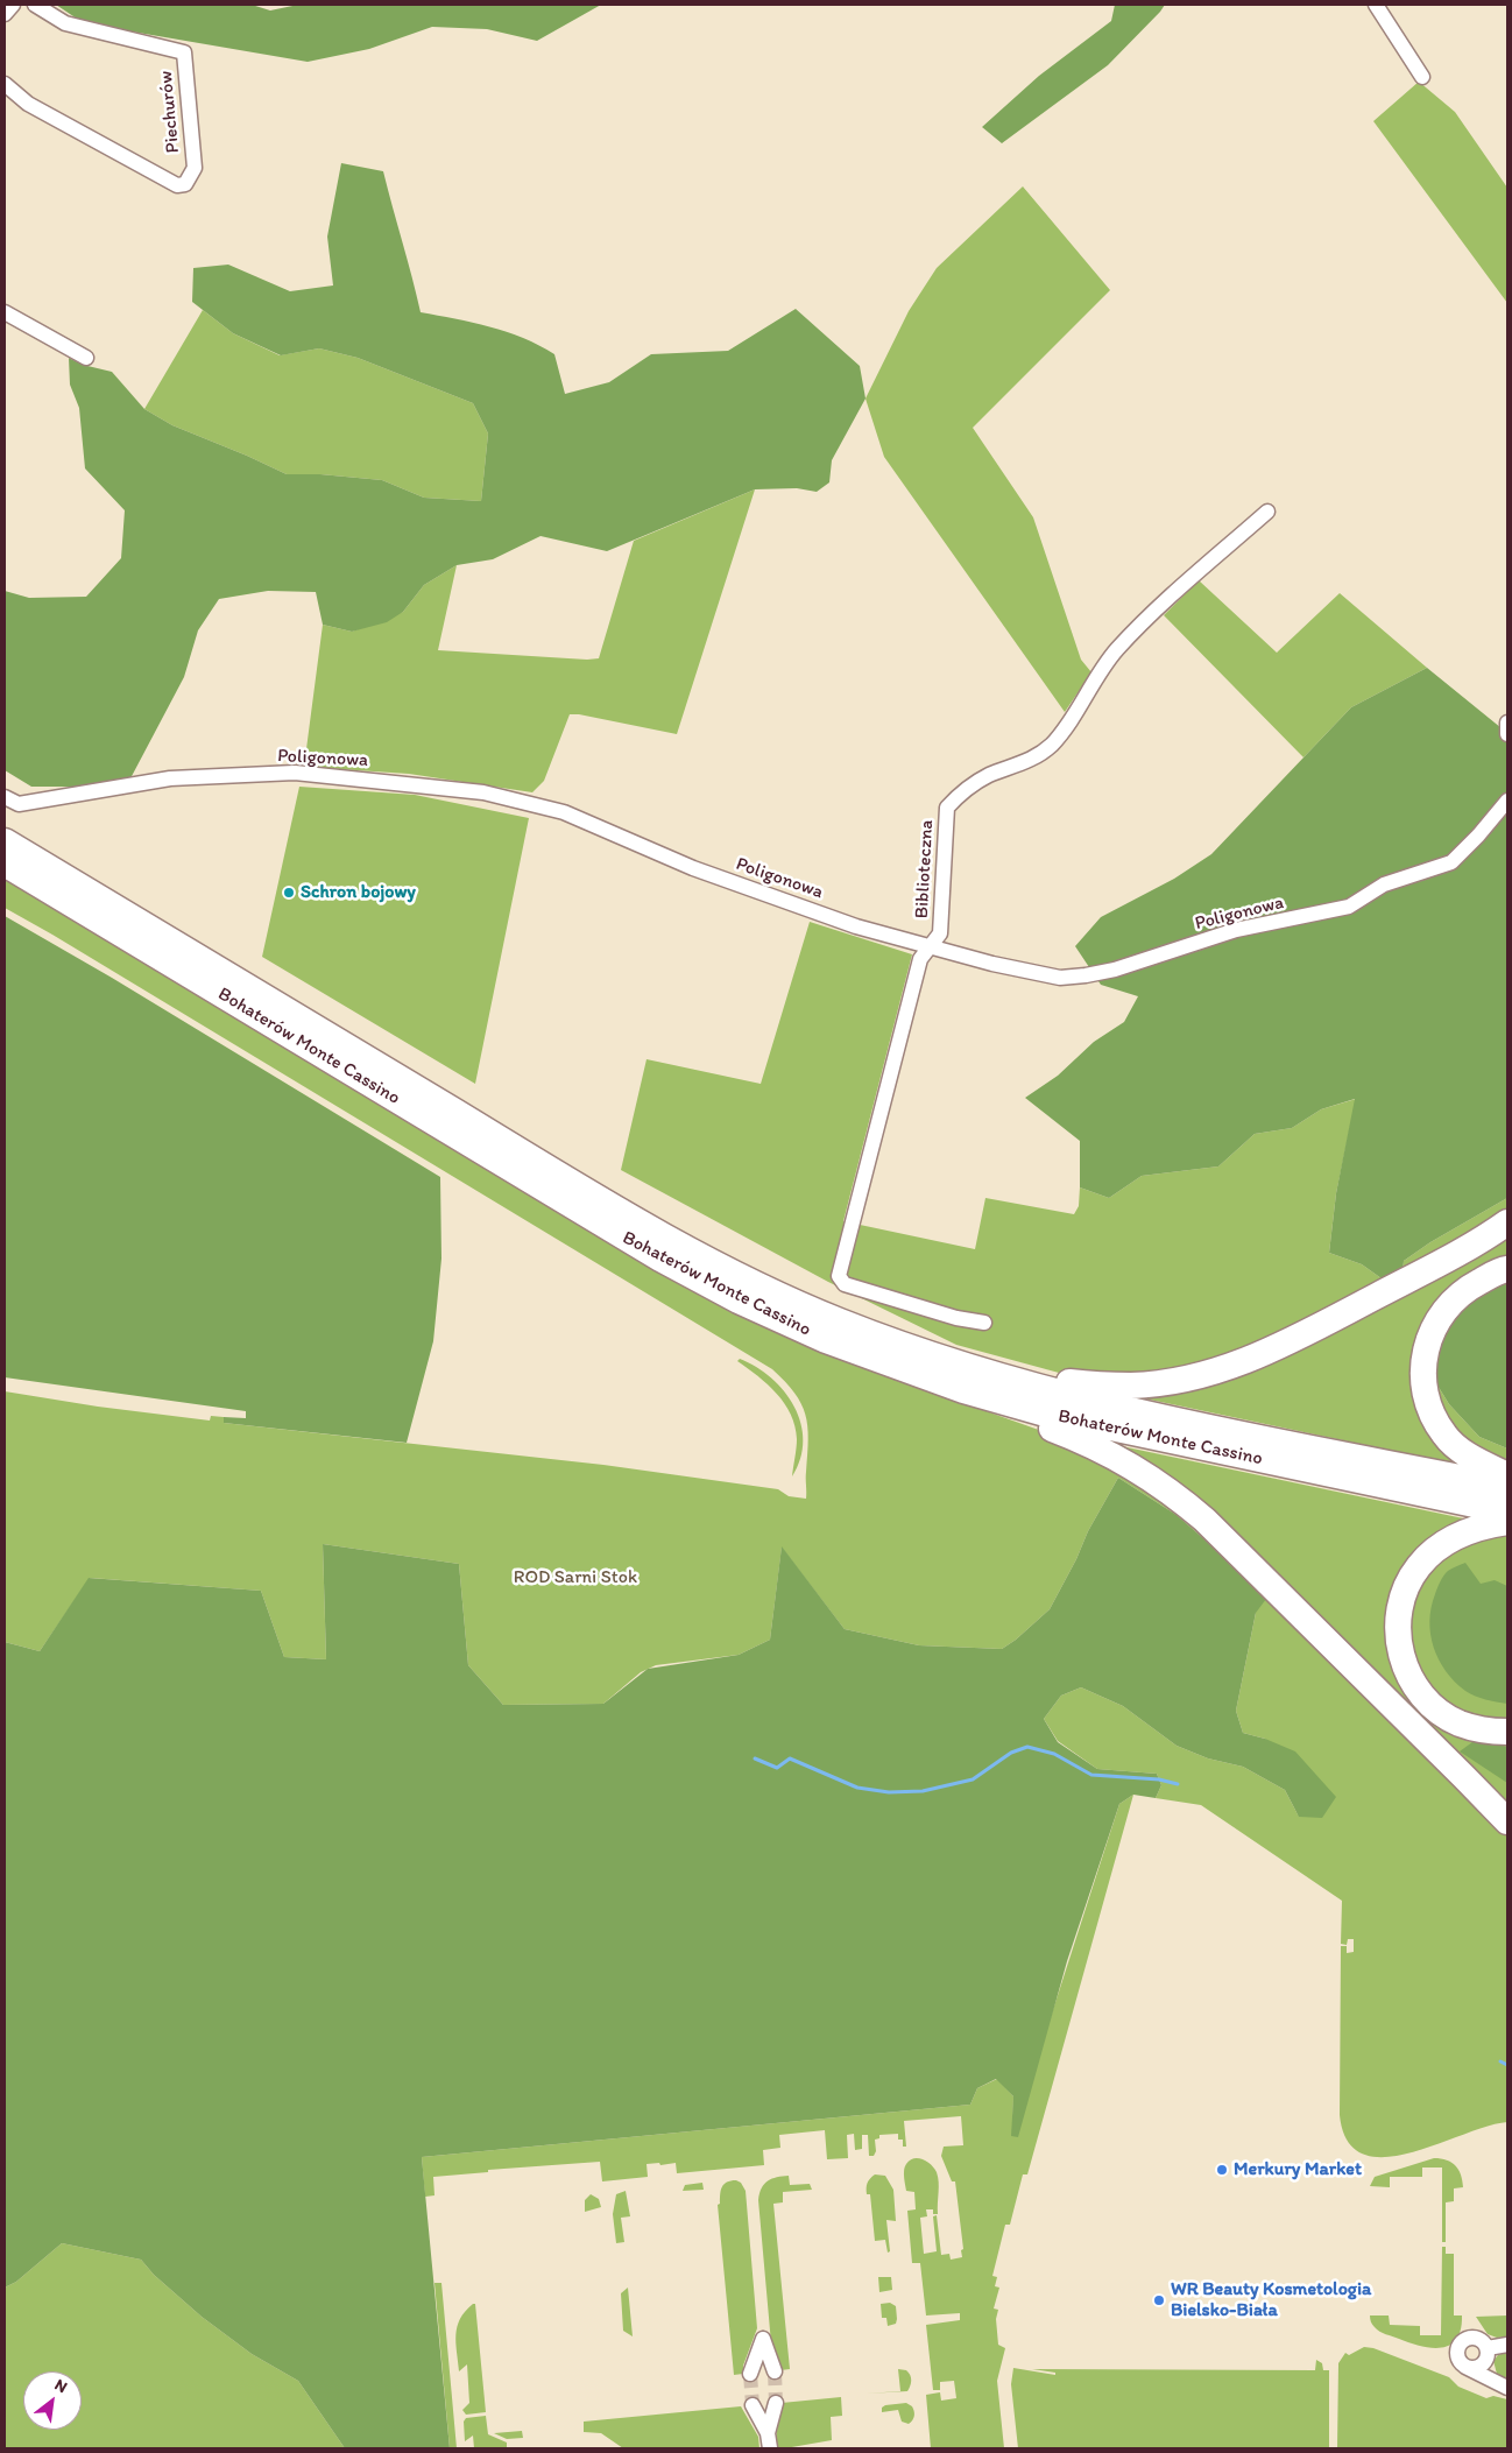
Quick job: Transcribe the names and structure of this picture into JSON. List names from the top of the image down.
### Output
{
  "streets": {
    "highway": ["Bohaterów Monte Cassino"],
    "street": ["Piechurów", "Poligonowa", "Biblioteczna"]
  },
  "crossings": [
    ["Poligonowa", "Biblioteczna"]
  ],
  "parks": ["ROD Sarni Stok"],
  "places": ["Schron bojowy", "Merkury Market", "WR Beauty Kosmetologia Bielsko-Biała"],
  "north": "top right"
}
